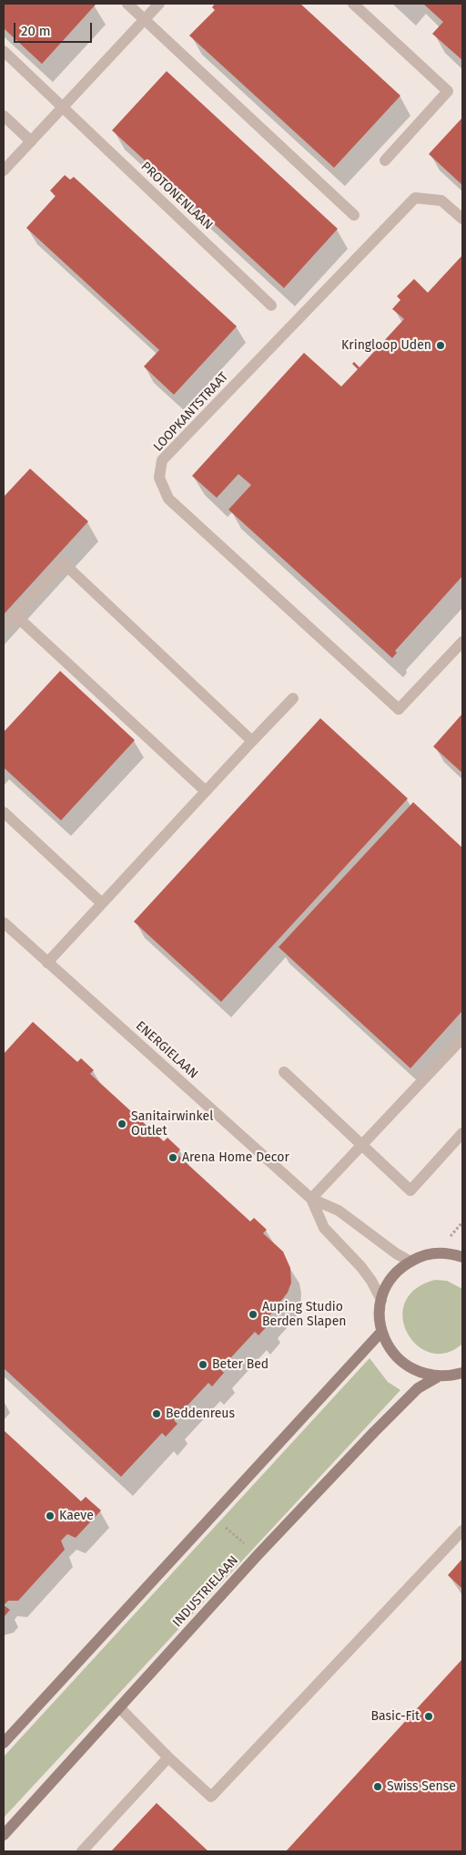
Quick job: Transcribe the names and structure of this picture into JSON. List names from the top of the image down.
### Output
{
  "streets": {
    "main road": ["INDUSTRIELAAN"],
    "street": ["PROTONENLAAN", "LOOPKANTSTRAAT", "ENERGIELAAN"]
  },
  "places": [
    "Kringloop Uden",
    "Sanitairwinkel Outlet",
    "Arena Home Decor",
    "Auping Studio Berden Slapen",
    "Beter Bed",
    "Beddenreus",
    "Kaeve",
    "Basic-Fit",
    "Swiss Sense"
  ],
  "scale_bar": "20 m"
}
